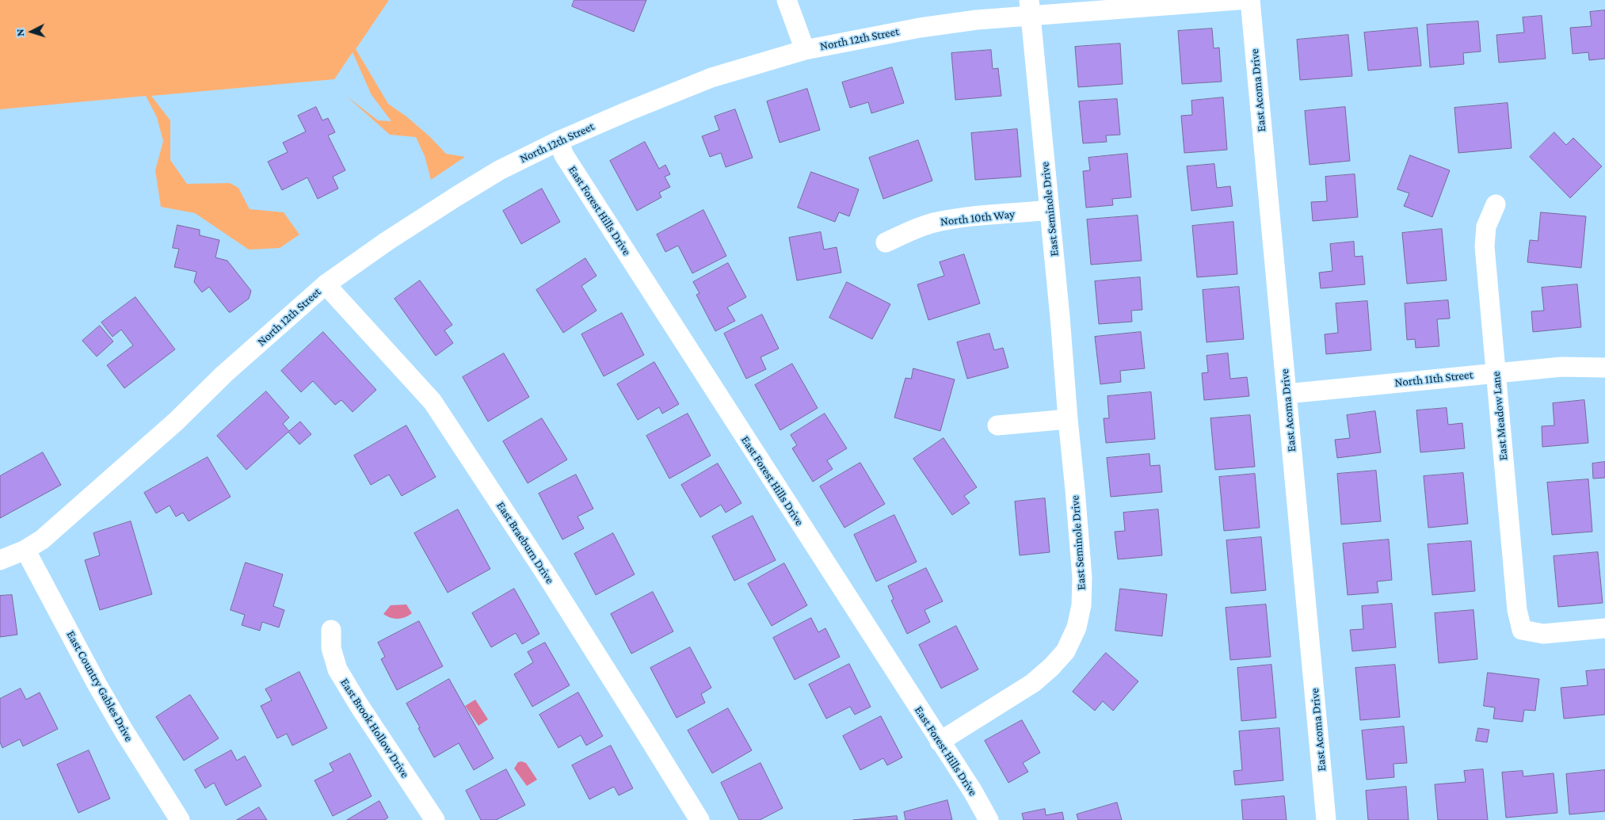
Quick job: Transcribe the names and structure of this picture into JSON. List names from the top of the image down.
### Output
{
  "streets": {
    "street": [
      "North 12th Street",
      "East Acoma Drive",
      "East Seminole Drive",
      "East Forest Hills Drive",
      "North 10th Way",
      "North 11th Street",
      "East Meadow Lane",
      "East Braeburn Drive",
      "East Country Gables Drive",
      "East Brook Hollow Drive"
    ]
  },
  "crossings": [
    ["North 12th Street", "East Seminole Drive"],
    ["North 12th Street", "East Forest Hills Drive"],
    ["North 12th Street", "East Braeburn Drive"],
    ["North 12th Street", "East Country Gables Drive"],
    ["East Acoma Drive", "North 11th Street"],
    ["East Seminole Drive", "East Forest Hills Drive"],
    ["East Seminole Drive", "North 10th Way"],
    ["North 11th Street", "East Meadow Lane"]
  ],
  "north": "left"
}
